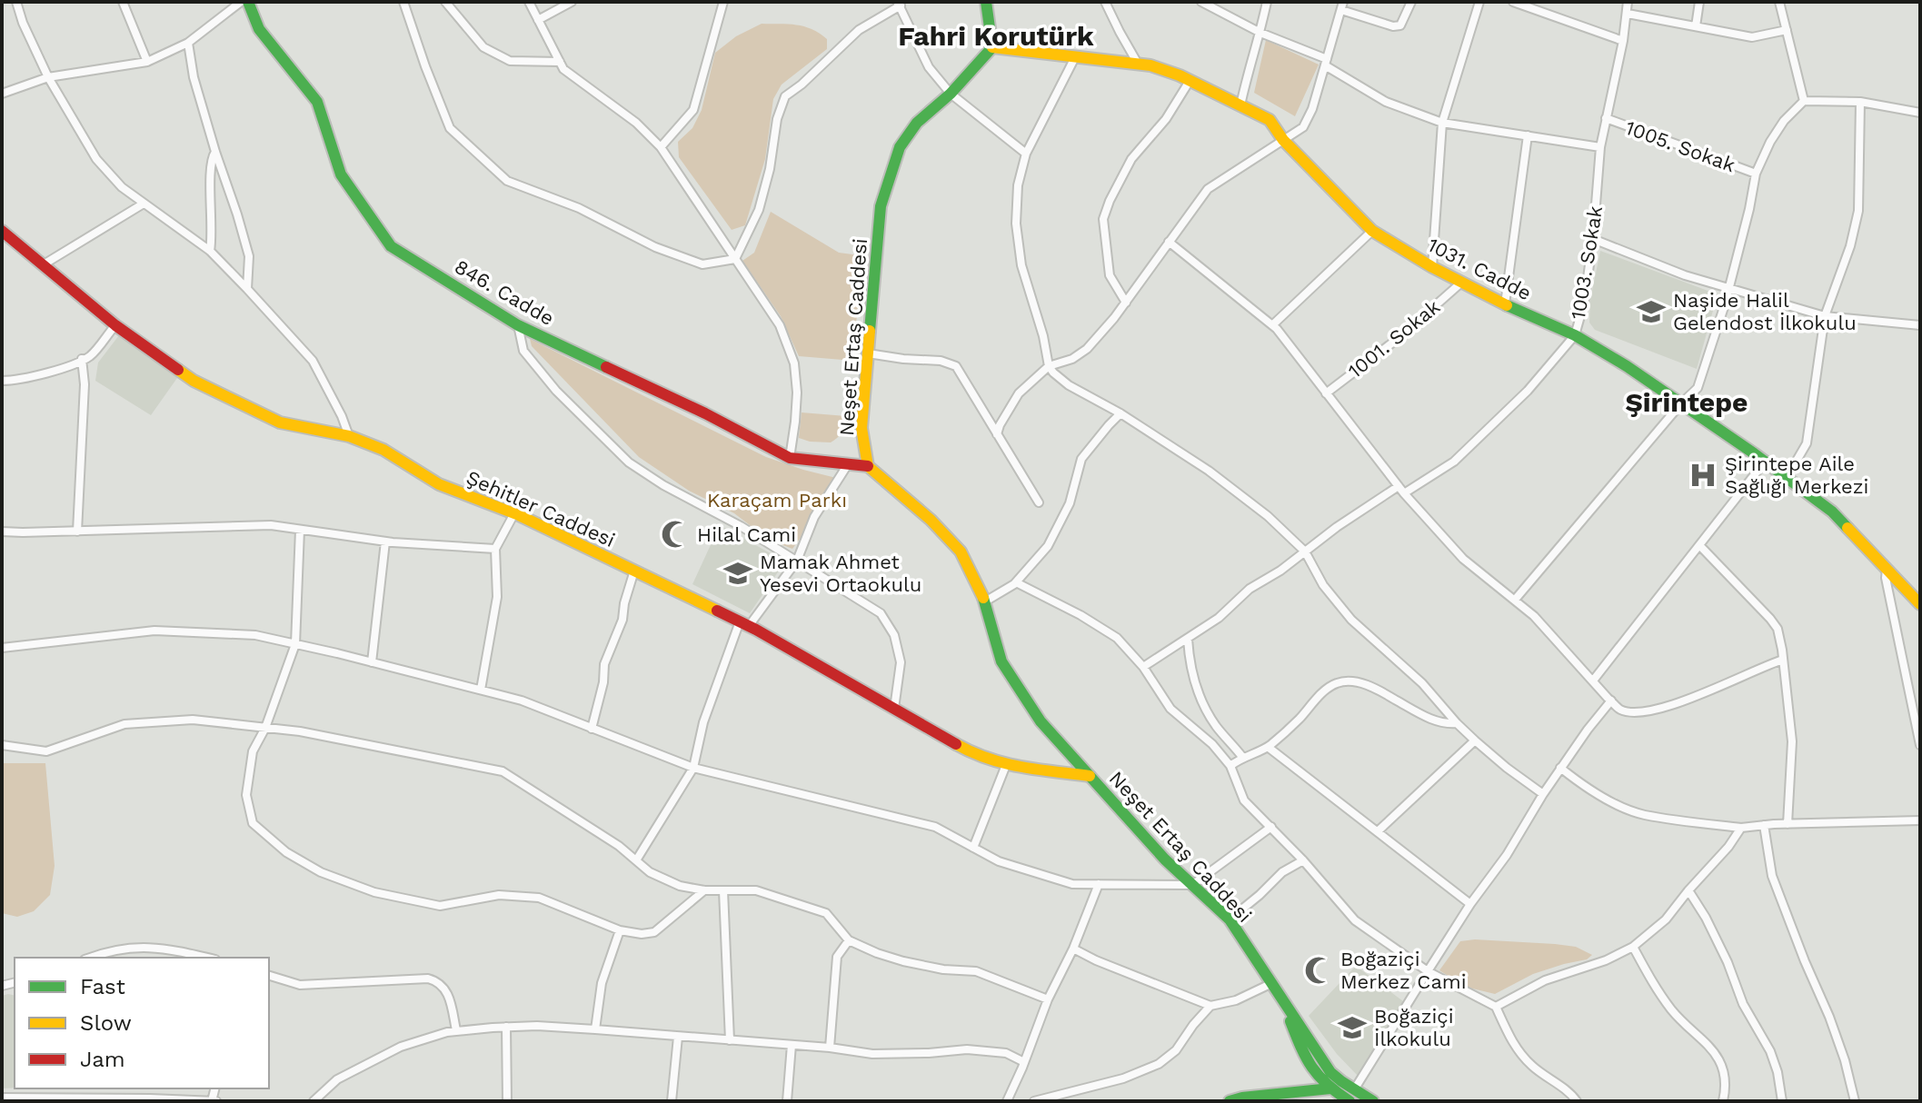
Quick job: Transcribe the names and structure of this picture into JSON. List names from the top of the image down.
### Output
{
  "streets": {
    "street": [
      "1005. Sokak",
      "1003. Sokak",
      "1031. Cadde",
      "846. Cadde",
      "Neşet Ertaş Caddesi",
      "1001. Sokak",
      "Şehitler Caddesi"
    ]
  },
  "crossings": [
    ["1005. Sokak", "1003. Sokak"],
    ["1003. Sokak", "1031. Cadde"],
    ["1031. Cadde", "Neşet Ertaş Caddesi"],
    ["1031. Cadde", "1001. Sokak"],
    ["846. Cadde", "Neşet Ertaş Caddesi"],
    ["Neşet Ertaş Caddesi", "Şehitler Caddesi"]
  ],
  "districts": ["Fahri Korutürk", "Şirintepe"],
  "parks": ["Karaçam Parkı"],
  "places": {
    "school or university": ["Naşide Halil Gelendost İlkokulu", "Mamak Ahmet Yesevi Ortaokulu", "Boğaziçi İlkokulu"],
    "hospital": ["Şirintepe Aile Sağlığı Merkezi"],
    "mosque": ["Hilal Cami", "Boğaziçi Merkez Cami"]
  },
  "legend": ["Fast", "Slow", "Jam"]
}
